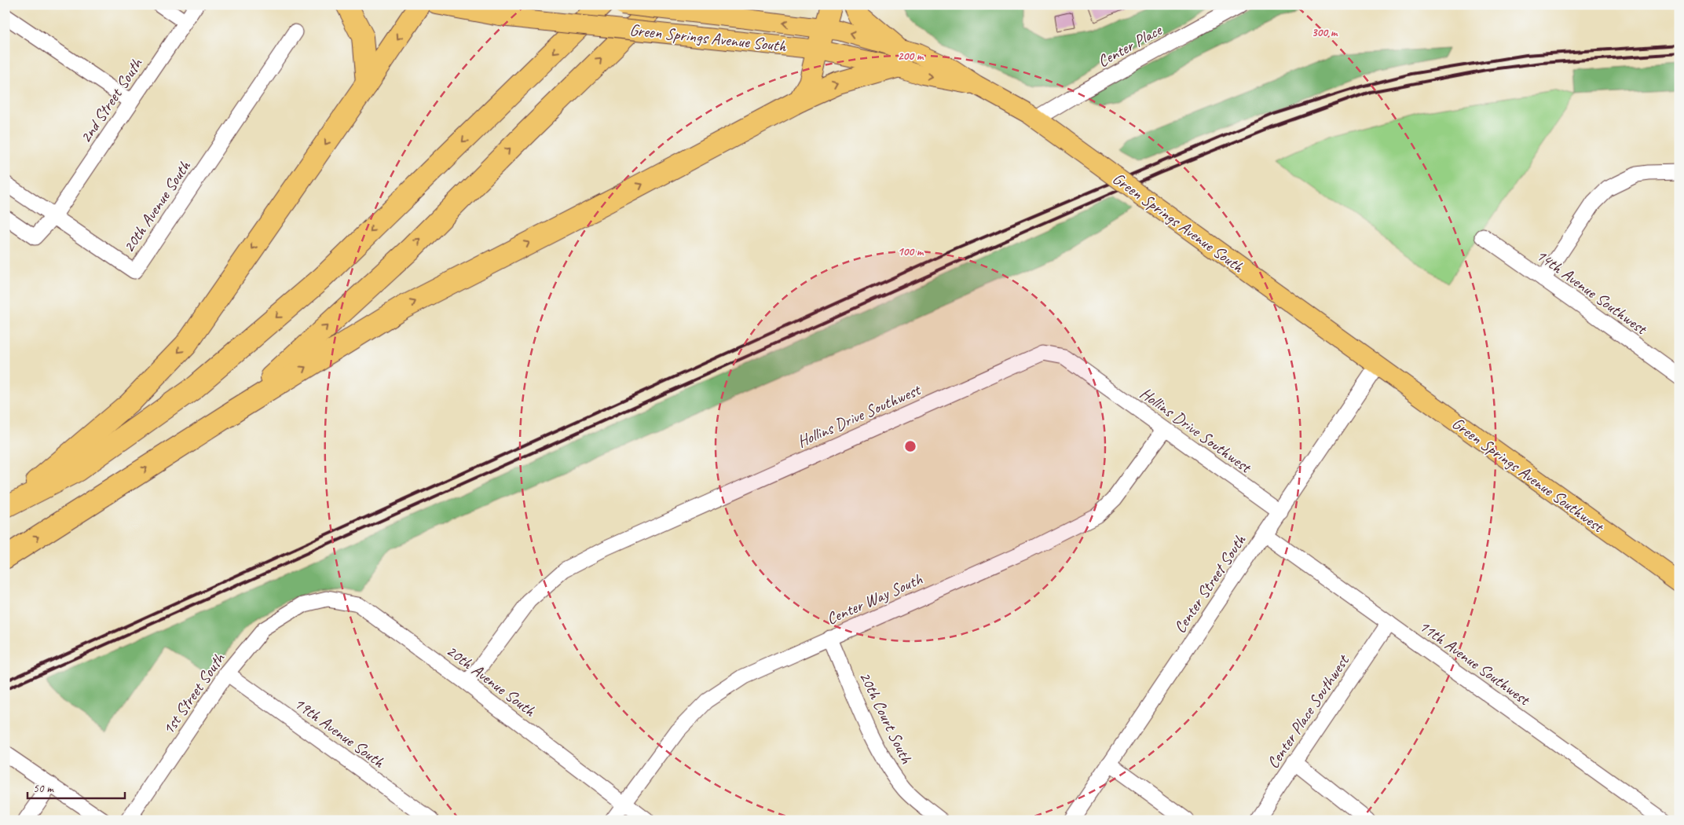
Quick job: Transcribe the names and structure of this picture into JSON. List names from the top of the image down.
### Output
{
  "streets": {
    "main road": ["Green Springs Avenue South", "Green Springs Avenue Southwest"],
    "street": [
      "Center Place",
      "2nd Street South",
      "20th Avenue South",
      "14th Avenue Southwest",
      "Hollins Drive Southwest",
      "Center Street South",
      "Center Way South",
      "11th Avenue Southwest",
      "1st Street South",
      "Center Place Southwest",
      "20th Court South",
      "19th Avenue South"
    ]
  },
  "crossings": [
    ["Green Springs Avenue South", "Center Place"],
    ["Green Springs Avenue South", "Green Springs Avenue Southwest"],
    ["Green Springs Avenue South", "Center Street South"],
    ["2nd Street South", "20th Avenue South"],
    ["20th Avenue South", "Hollins Drive Southwest"],
    ["20th Avenue South", "Center Way South"],
    ["20th Avenue South", "1st Street South"],
    ["Hollins Drive Southwest", "Center Street South"],
    ["Hollins Drive Southwest", "Center Way South"],
    ["Green Springs Avenue Southwest", "Center Street South"],
    ["Center Street South", "11th Avenue Southwest"],
    ["Center Way South", "20th Court South"],
    ["11th Avenue Southwest", "Center Place Southwest"],
    ["1st Street South", "19th Avenue South"]
  ],
  "scale_bar": "50 m",
  "rings": ["300 m", "200 m", "100 m"]
}
